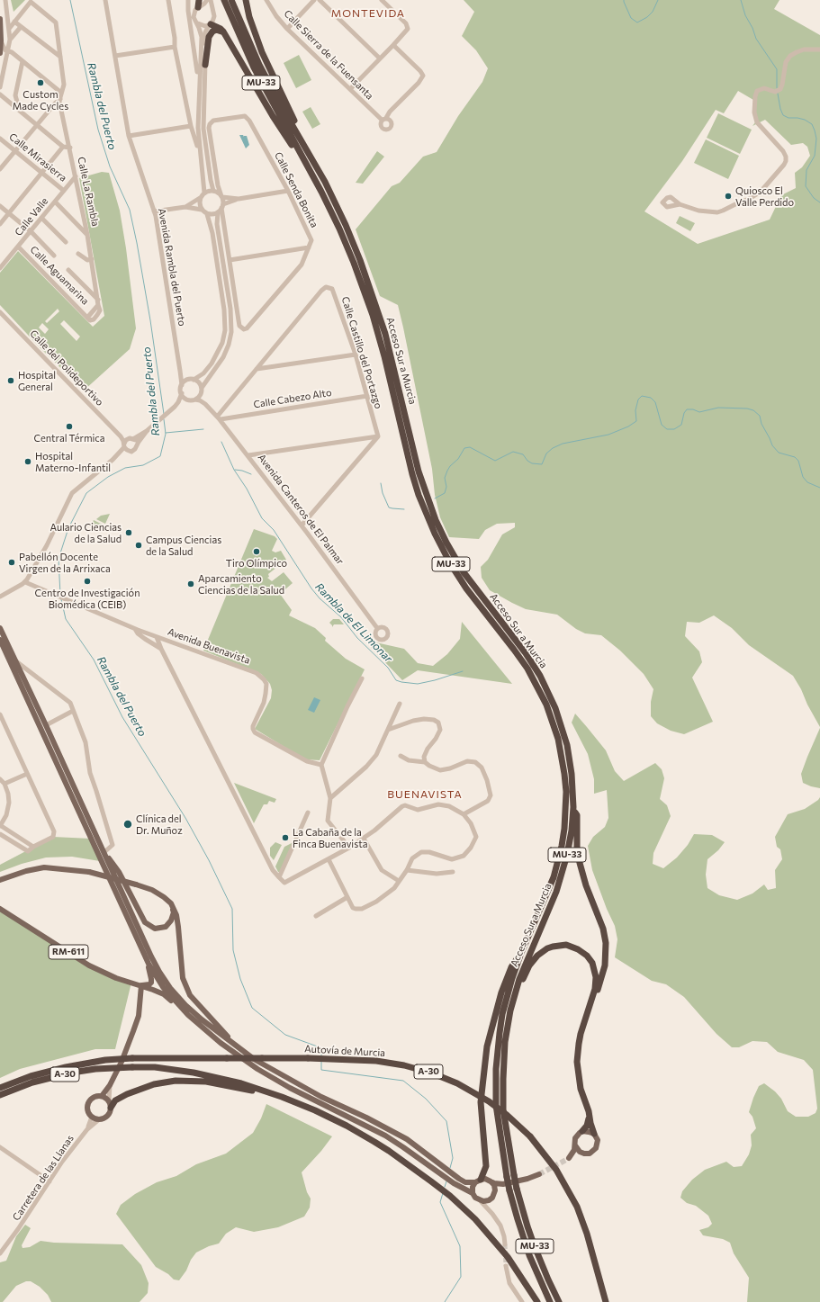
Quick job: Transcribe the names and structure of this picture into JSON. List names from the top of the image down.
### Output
{
  "streets": {
    "highway": [
      "MU-33",
      "Acceso Sur a Murcia",
      "Autovía de Murcia",
      "A-30"
    ],
    "main road": ["RM-611"],
    "street": [
      "Calle Sierra de la Fuensanta",
      "Calle Mirasierra",
      "Calle Senda Bonita",
      "Calle La Rambla",
      "Calle Valle",
      "Avenida Rambla del Puerto",
      "Calle Aguamarina",
      "Calle Castillo del Portazgo",
      "Calle del Polideportivo",
      "Calle Cabezo Alto",
      "Avenida Canteros de El Palmar",
      "Avenida Buenavista",
      "Carretera de las Llanas"
    ]
  },
  "crossings": [
    ["Calle Mirasierra", "Calle Valle"],
    ["Calle La Rambla", "Calle Valle"],
    ["Calle La Rambla", "Calle Aguamarina"],
    ["Calle Valle", "Calle Aguamarina"],
    ["Avenida Rambla del Puerto", "Avenida Canteros de El Palmar"],
    ["Calle Castillo del Portazgo", "Calle Cabezo Alto"],
    ["Calle Castillo del Portazgo", "Avenida Canteros de El Palmar"],
    ["Calle Cabezo Alto", "Avenida Canteros de El Palmar"]
  ],
  "districts": ["MONTEVIDA", "BUENAVISTA"],
  "water": ["Rambla del Puerto", "Rambla de El Limonar"],
  "places": [
    "Custom Made Cycles",
    "Quiosco El Valle Perdido",
    "Hospital General",
    "Central Térmica",
    "Hospital Materno-Infantil",
    "Aulario Ciencias de la Salud",
    "Campus Ciencias de la Salud",
    "Tiro Olímpico",
    "Pabellón Docente Virgen de la Arrixaca",
    "Centro de Investigación Biomédica (CEIB)",
    "Aparcamiento Ciencias de la Salud",
    "Clínica del Dr. Muñoz",
    "La Cabaña de la Finca Buenavista"
  ]
}
